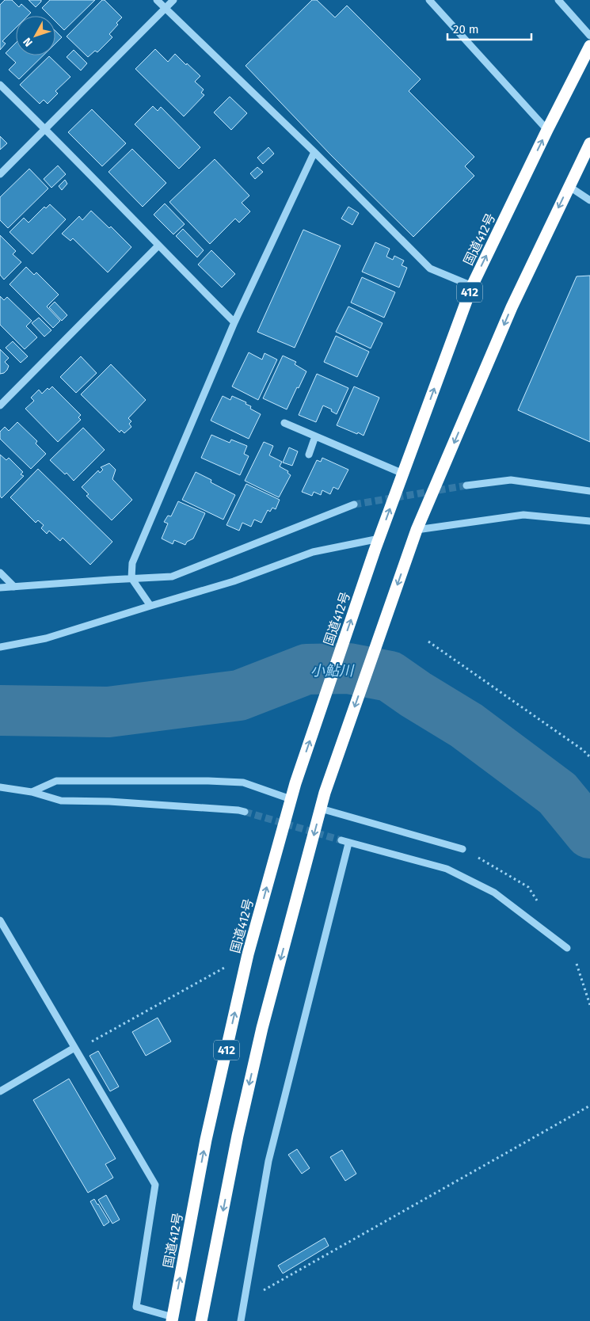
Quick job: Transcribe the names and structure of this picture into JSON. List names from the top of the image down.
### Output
{
  "streets": {
    "highway": ["国道412号", "412"]
  },
  "water": ["小鮎川"],
  "scale_bar": "20 m",
  "north": "bottom left"
}
